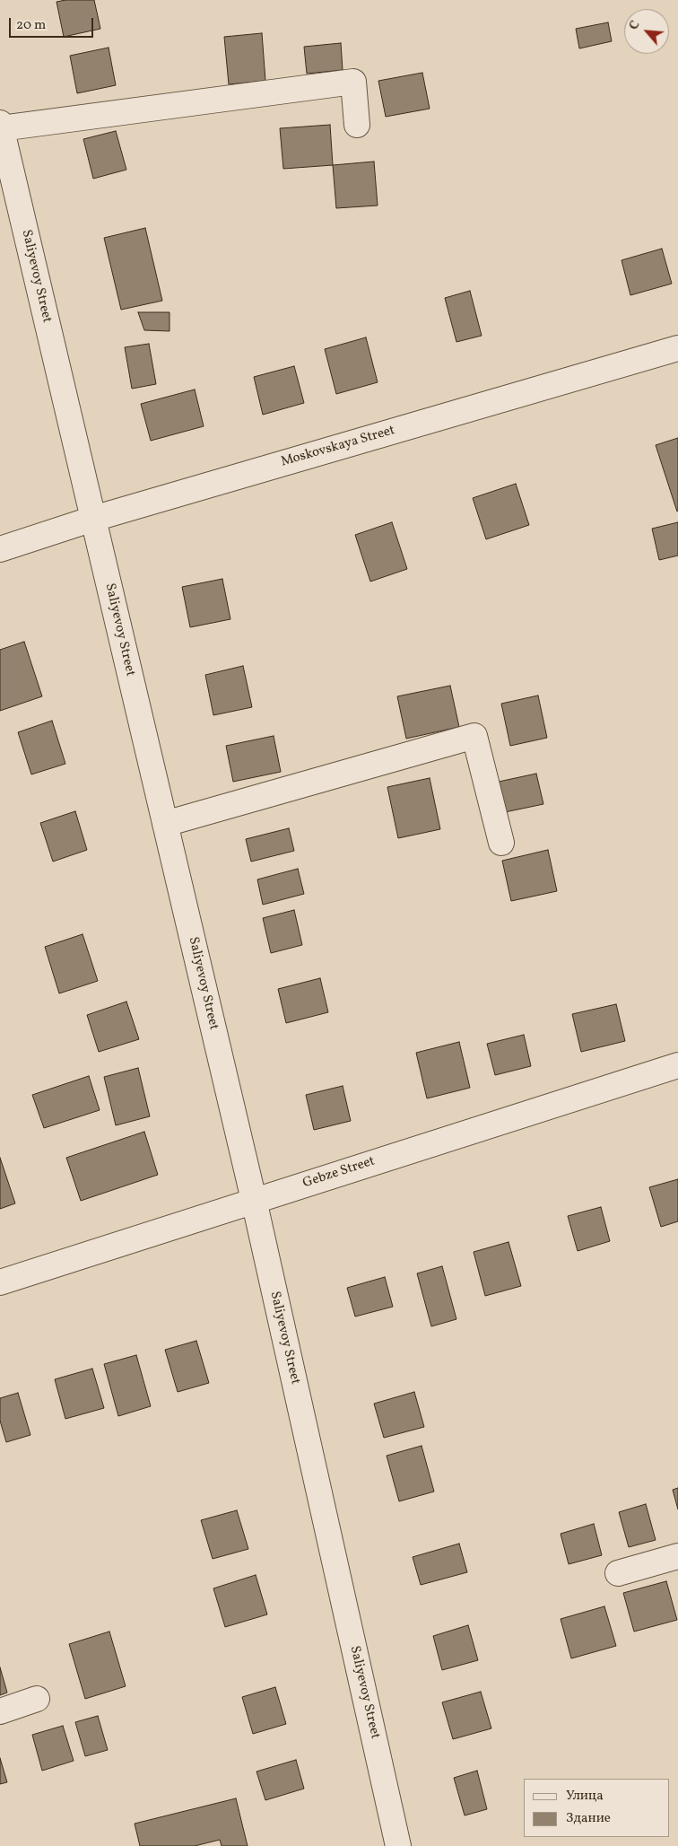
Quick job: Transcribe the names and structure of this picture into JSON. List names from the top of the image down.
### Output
{
  "streets": {
    "street": ["Saliyevoy Street", "Moskovskaya Street", "Gebze Street"]
  },
  "crossings": [
    ["Saliyevoy Street", "Moskovskaya Street"],
    ["Saliyevoy Street", "Gebze Street"]
  ],
  "legend": ["Улица", "Здание"],
  "scale_bar": "20 m",
  "north": "top left"
}
